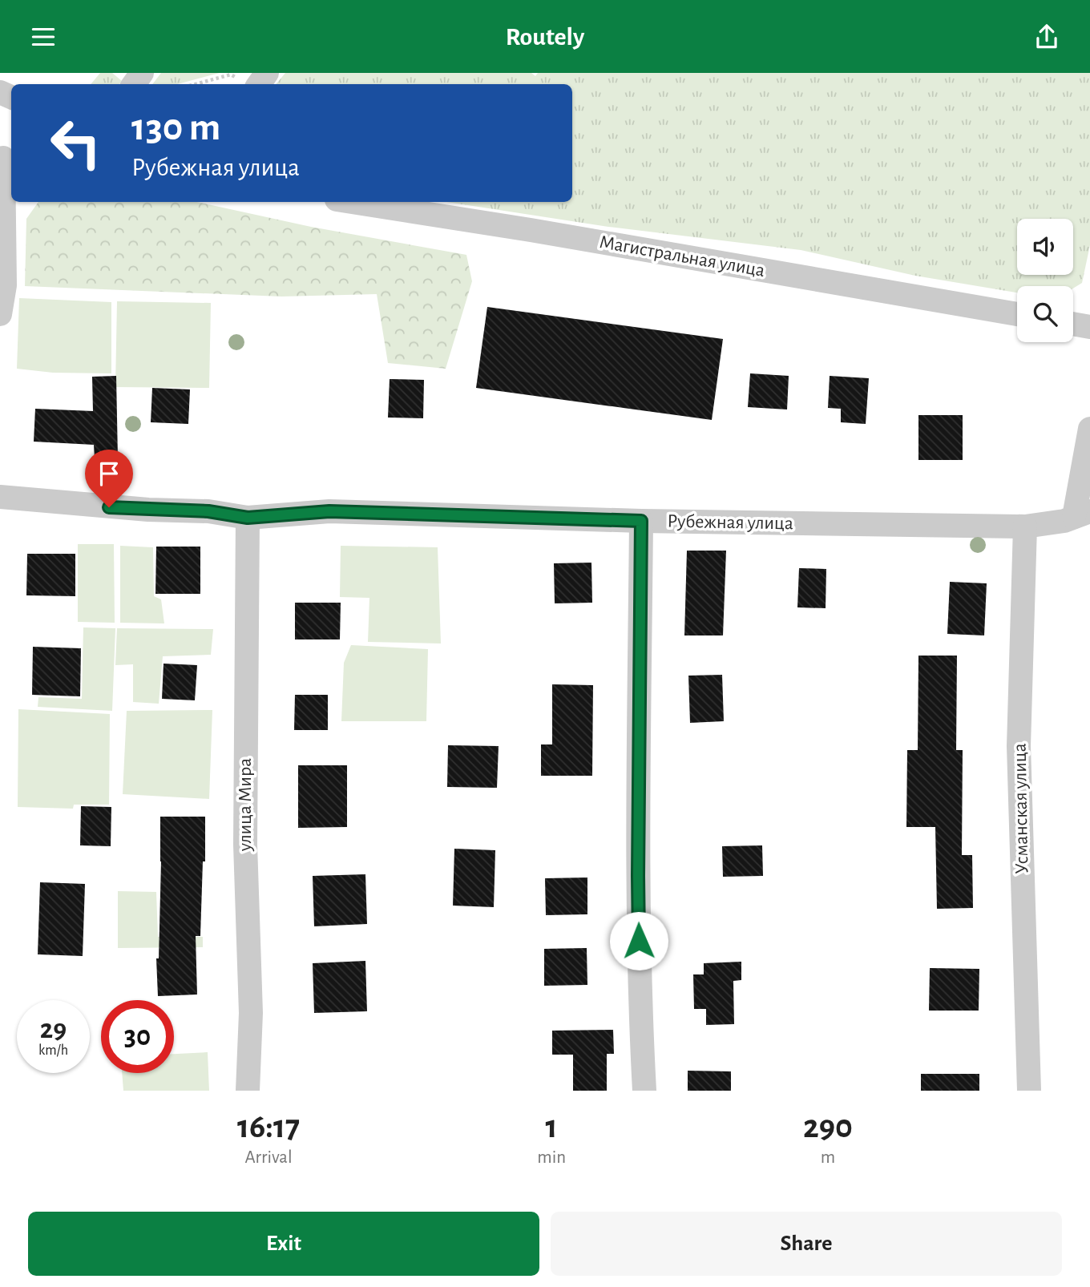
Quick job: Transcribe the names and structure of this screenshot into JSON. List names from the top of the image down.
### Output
{
  "streets": {
    "street": [
      "Магистральная улица",
      "Рубежная улица",
      "улица Мира",
      "Усманская улица"
    ]
  },
  "crossings": [
    ["Рубежная улица", "улица Мира"],
    ["Рубежная улица", "Усманская улица"]
  ],
  "page": {
    "header": "Routely",
    "turn": ["130 m", "Рубежная улица"],
    "speed": "29 km/h",
    "limit": "30",
    "eta": [
      "16:17",
      "Arrival",
      "1",
      "min",
      "290",
      "m"
    ],
    "buttons": ["Exit", "Share"]
  }
}
